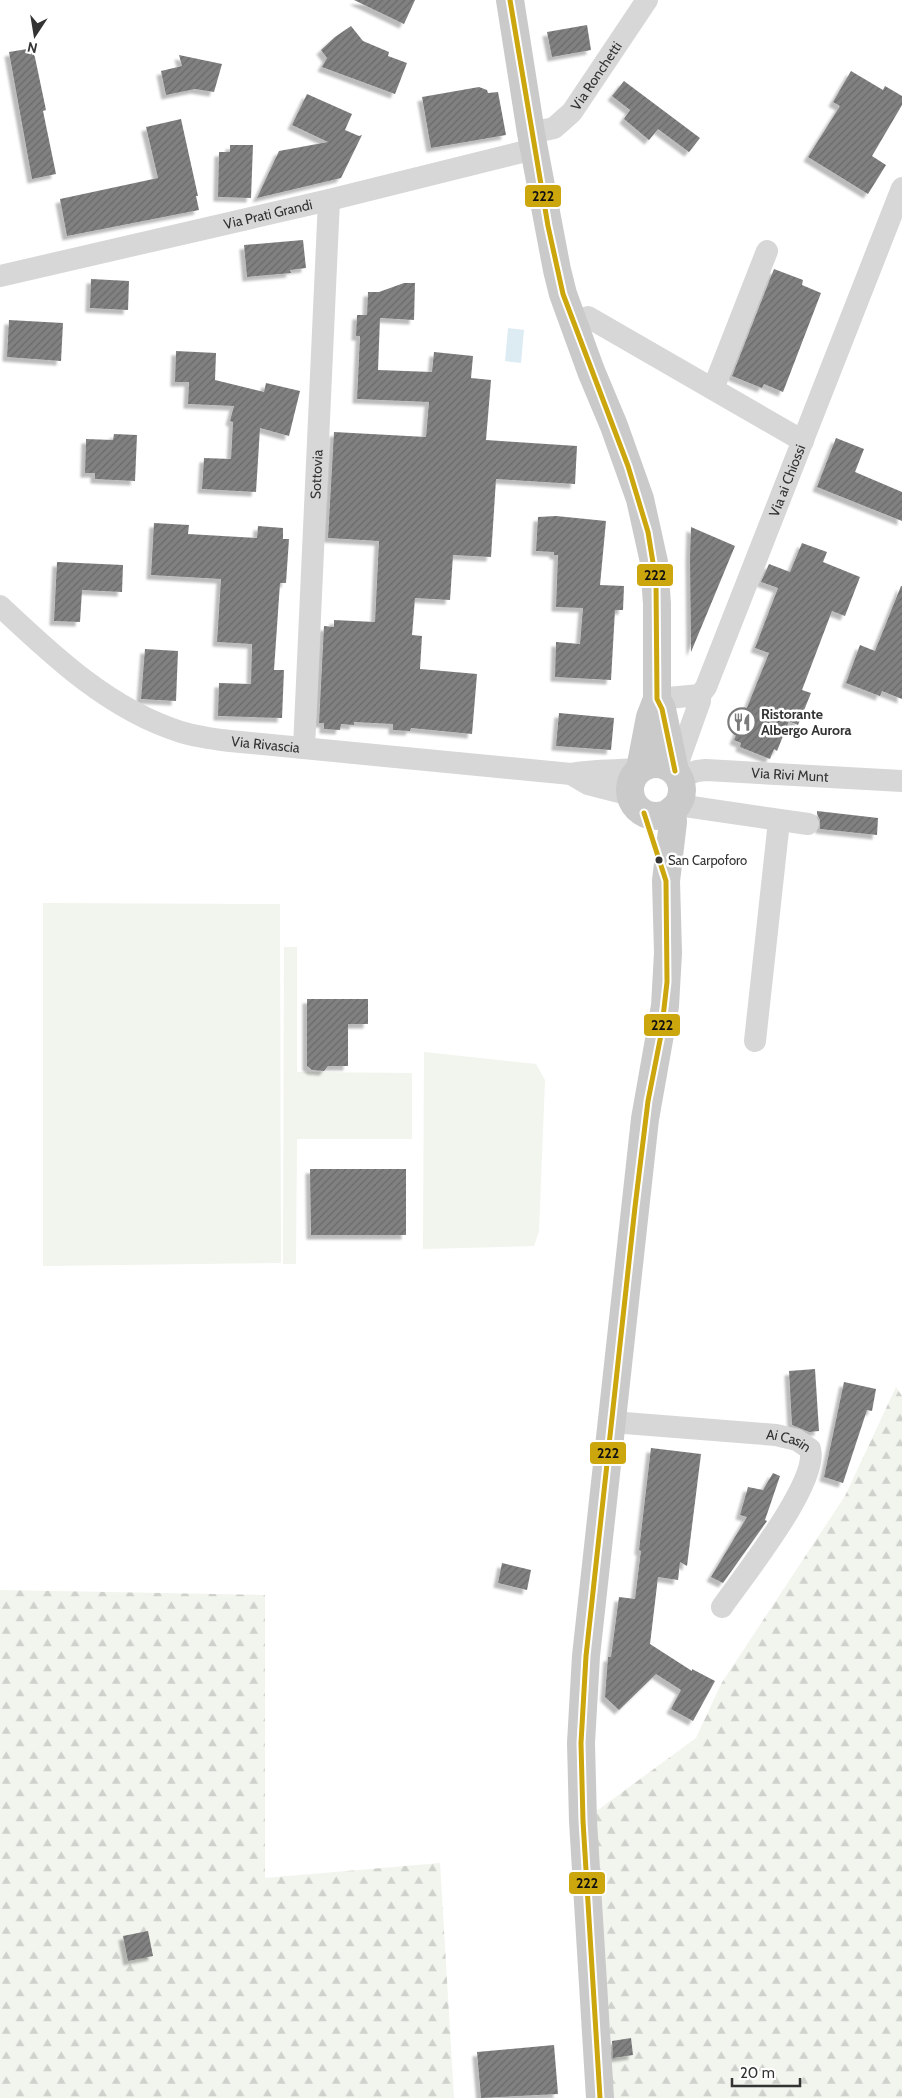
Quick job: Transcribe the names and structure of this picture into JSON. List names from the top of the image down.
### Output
{
  "streets": {
    "street": [
      "Via Ronchetti",
      "Via Prati Grandi",
      "Sottovia",
      "Via ai Chiossi",
      "Via Rivascia",
      "Via Rivi Munt",
      "Ai Casin"
    ]
  },
  "crossings": [
    ["Via Ronchetti", "Via Prati Grandi"],
    ["Via Prati Grandi", "Sottovia"],
    ["Sottovia", "Via Rivascia"],
    ["Via ai Chiossi", "Via Rivascia"],
    ["Via ai Chiossi", "Via Rivi Munt"],
    ["Via Rivascia", "Via Rivi Munt"]
  ],
  "places": {
    "restaurant": ["Ristorante Albergo Aurora"],
    "other": ["San Carpoforo"]
  },
  "lines": ["transit line 222"],
  "scale_bar": "20 m",
  "north": "bottom"
}
